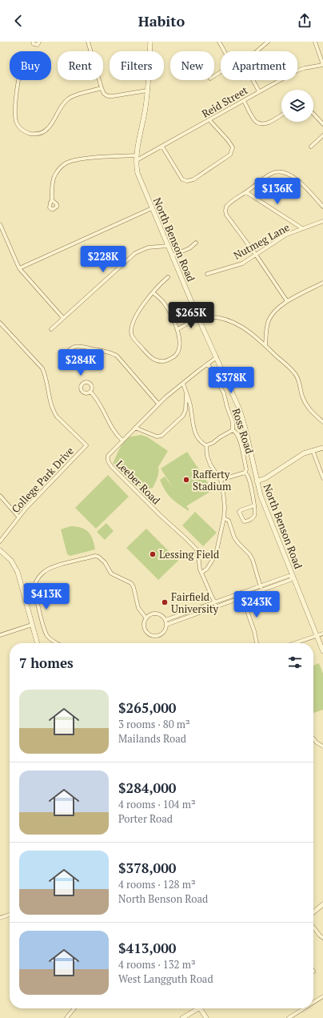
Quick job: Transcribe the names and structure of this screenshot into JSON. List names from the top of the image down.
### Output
{
  "streets": {
    "main road": ["North Benson Road"],
    "street": [
      "Reid Street",
      "Nutmeg Lane",
      "Ross Road",
      "College Park Drive",
      "Leeber Road"
    ]
  },
  "crossings": [
    ["Reid Street", "North Benson Road"],
    ["North Benson Road", "Leeber Road"],
    ["Ross Road", "Leeber Road"]
  ],
  "places": ["Rafferty Stadium", "Lessing Field", "Fairfield University"],
  "page": {
    "header": "Habito",
    "chip": [
      "Buy",
      "Rent",
      "Filters",
      "New",
      "Apartment"
    ],
    "price": [
      "$136K",
      "$228K",
      "$265K",
      "$284K",
      "$378K",
      "$413K",
      "$243K"
    ],
    "heading": "7 homes",
    "list": [
      {
        "name": "$265,000",
        "note": "3 rooms · 80 m² · Mailands Road"
      },
      {
        "name": "$284,000",
        "note": "4 rooms · 104 m² · Porter Road"
      },
      {
        "name": "$378,000",
        "note": "4 rooms · 128 m² · North Benson Road"
      },
      {
        "name": "$413,000",
        "note": "4 rooms · 132 m² · West Langguth Road"
      }
    ]
  }
}
